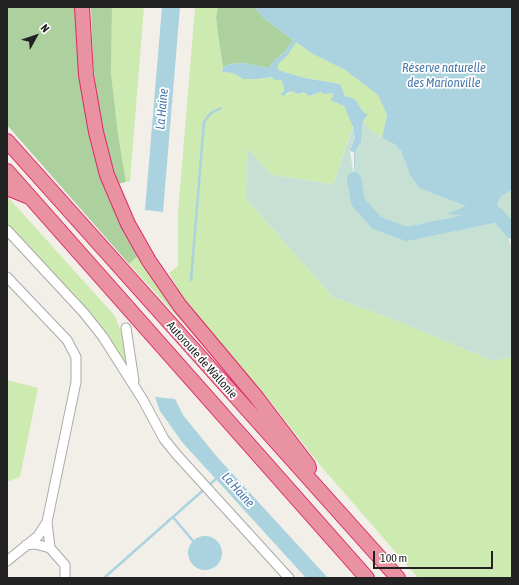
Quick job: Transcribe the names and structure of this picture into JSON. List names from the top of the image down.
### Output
{
  "streets": {
    "highway": ["Autoroute de Wallonie"]
  },
  "water": ["Réserve naturelle des Marionville", "La Haine"],
  "scale_bar": "100 m",
  "north": "top right"
}
